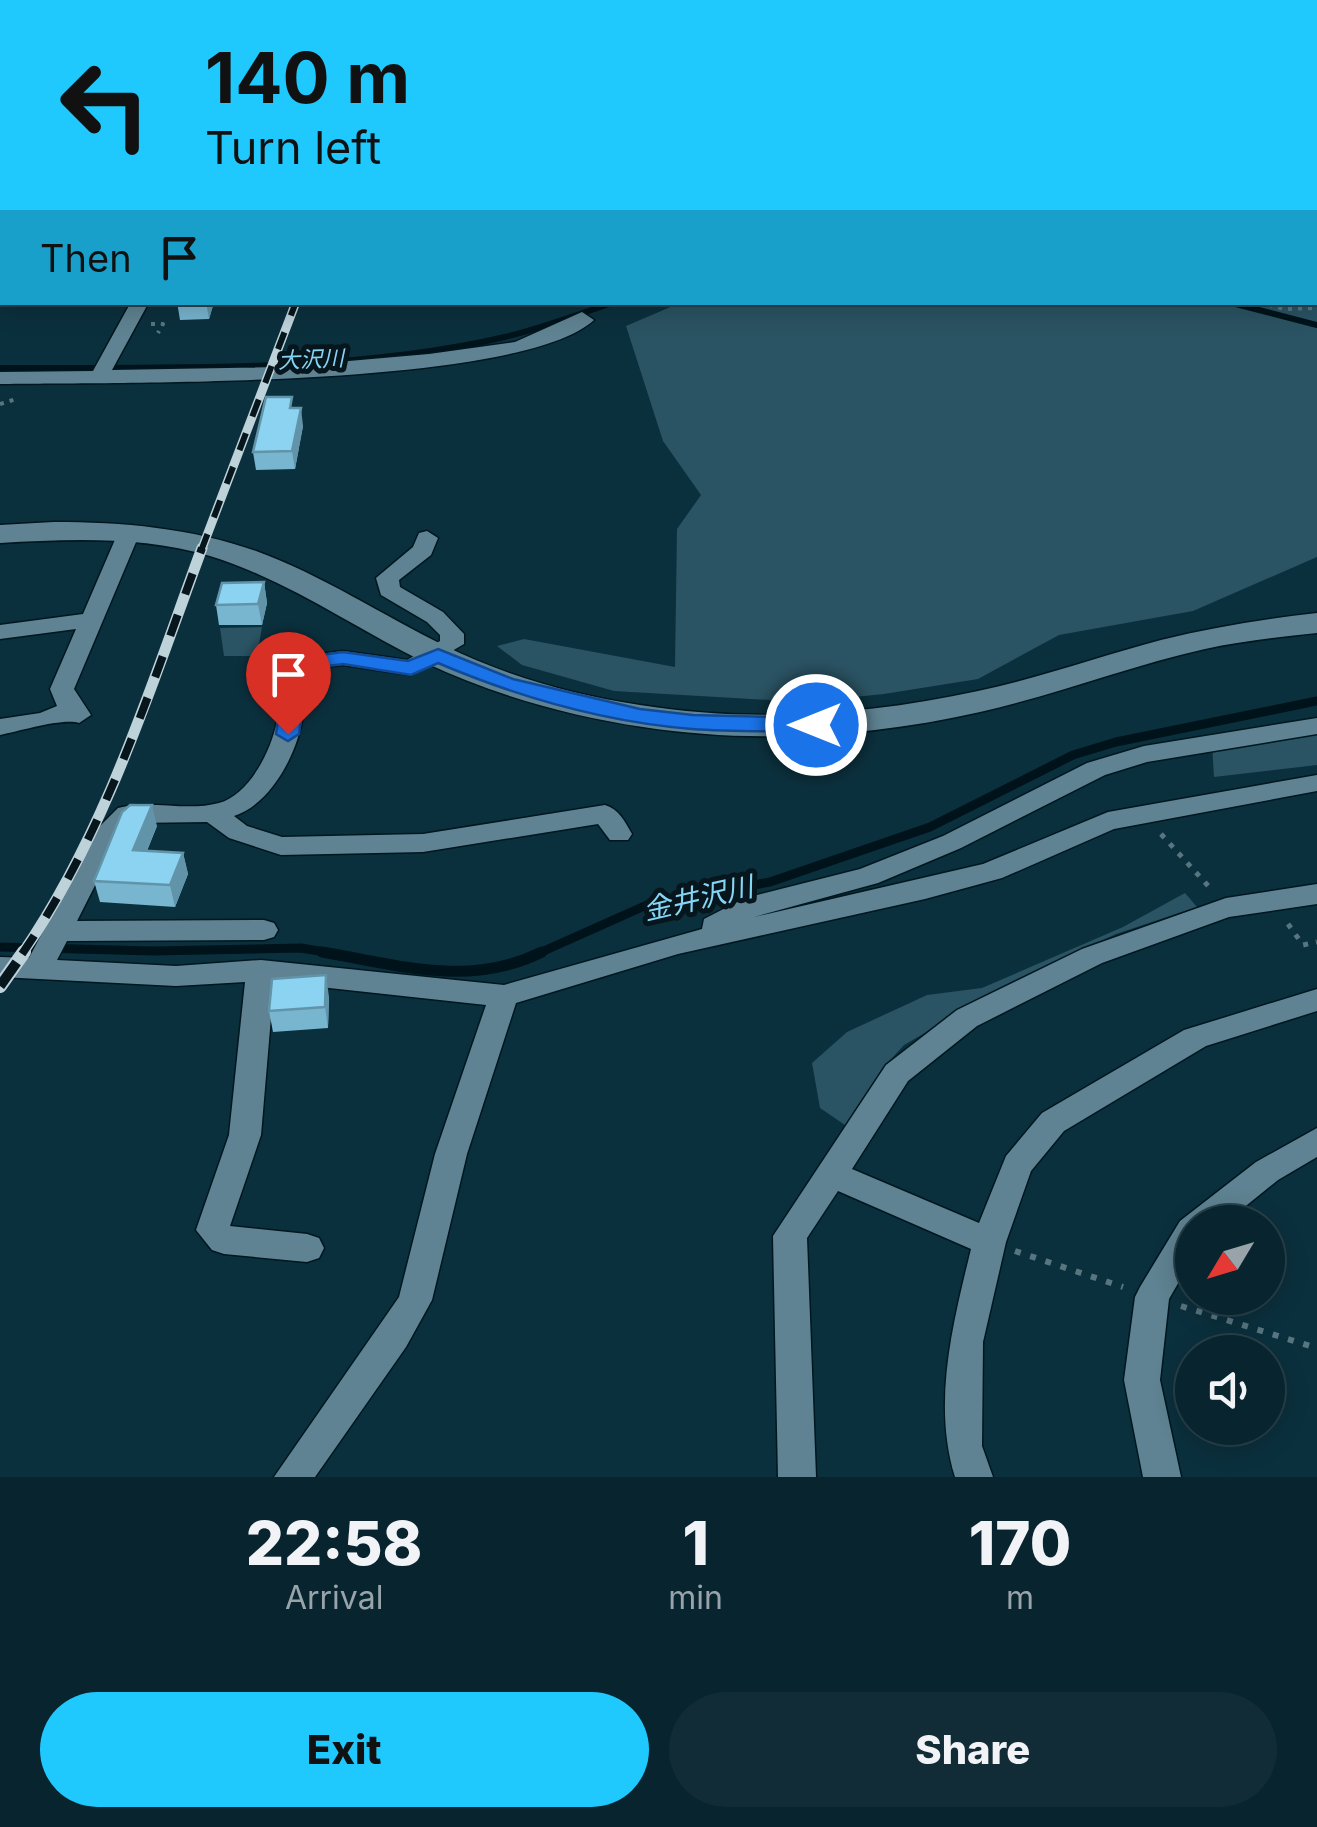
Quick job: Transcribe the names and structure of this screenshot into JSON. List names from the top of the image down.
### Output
{
  "water": ["大沢川", "金井沢川"],
  "north": "bottom left",
  "page": {
    "turn": ["140 m", "Turn left"],
    "then": "Then",
    "eta": [
      "22:58",
      "Arrival",
      "1",
      "min",
      "170",
      "m"
    ],
    "buttons": ["Exit", "Share"]
  }
}
